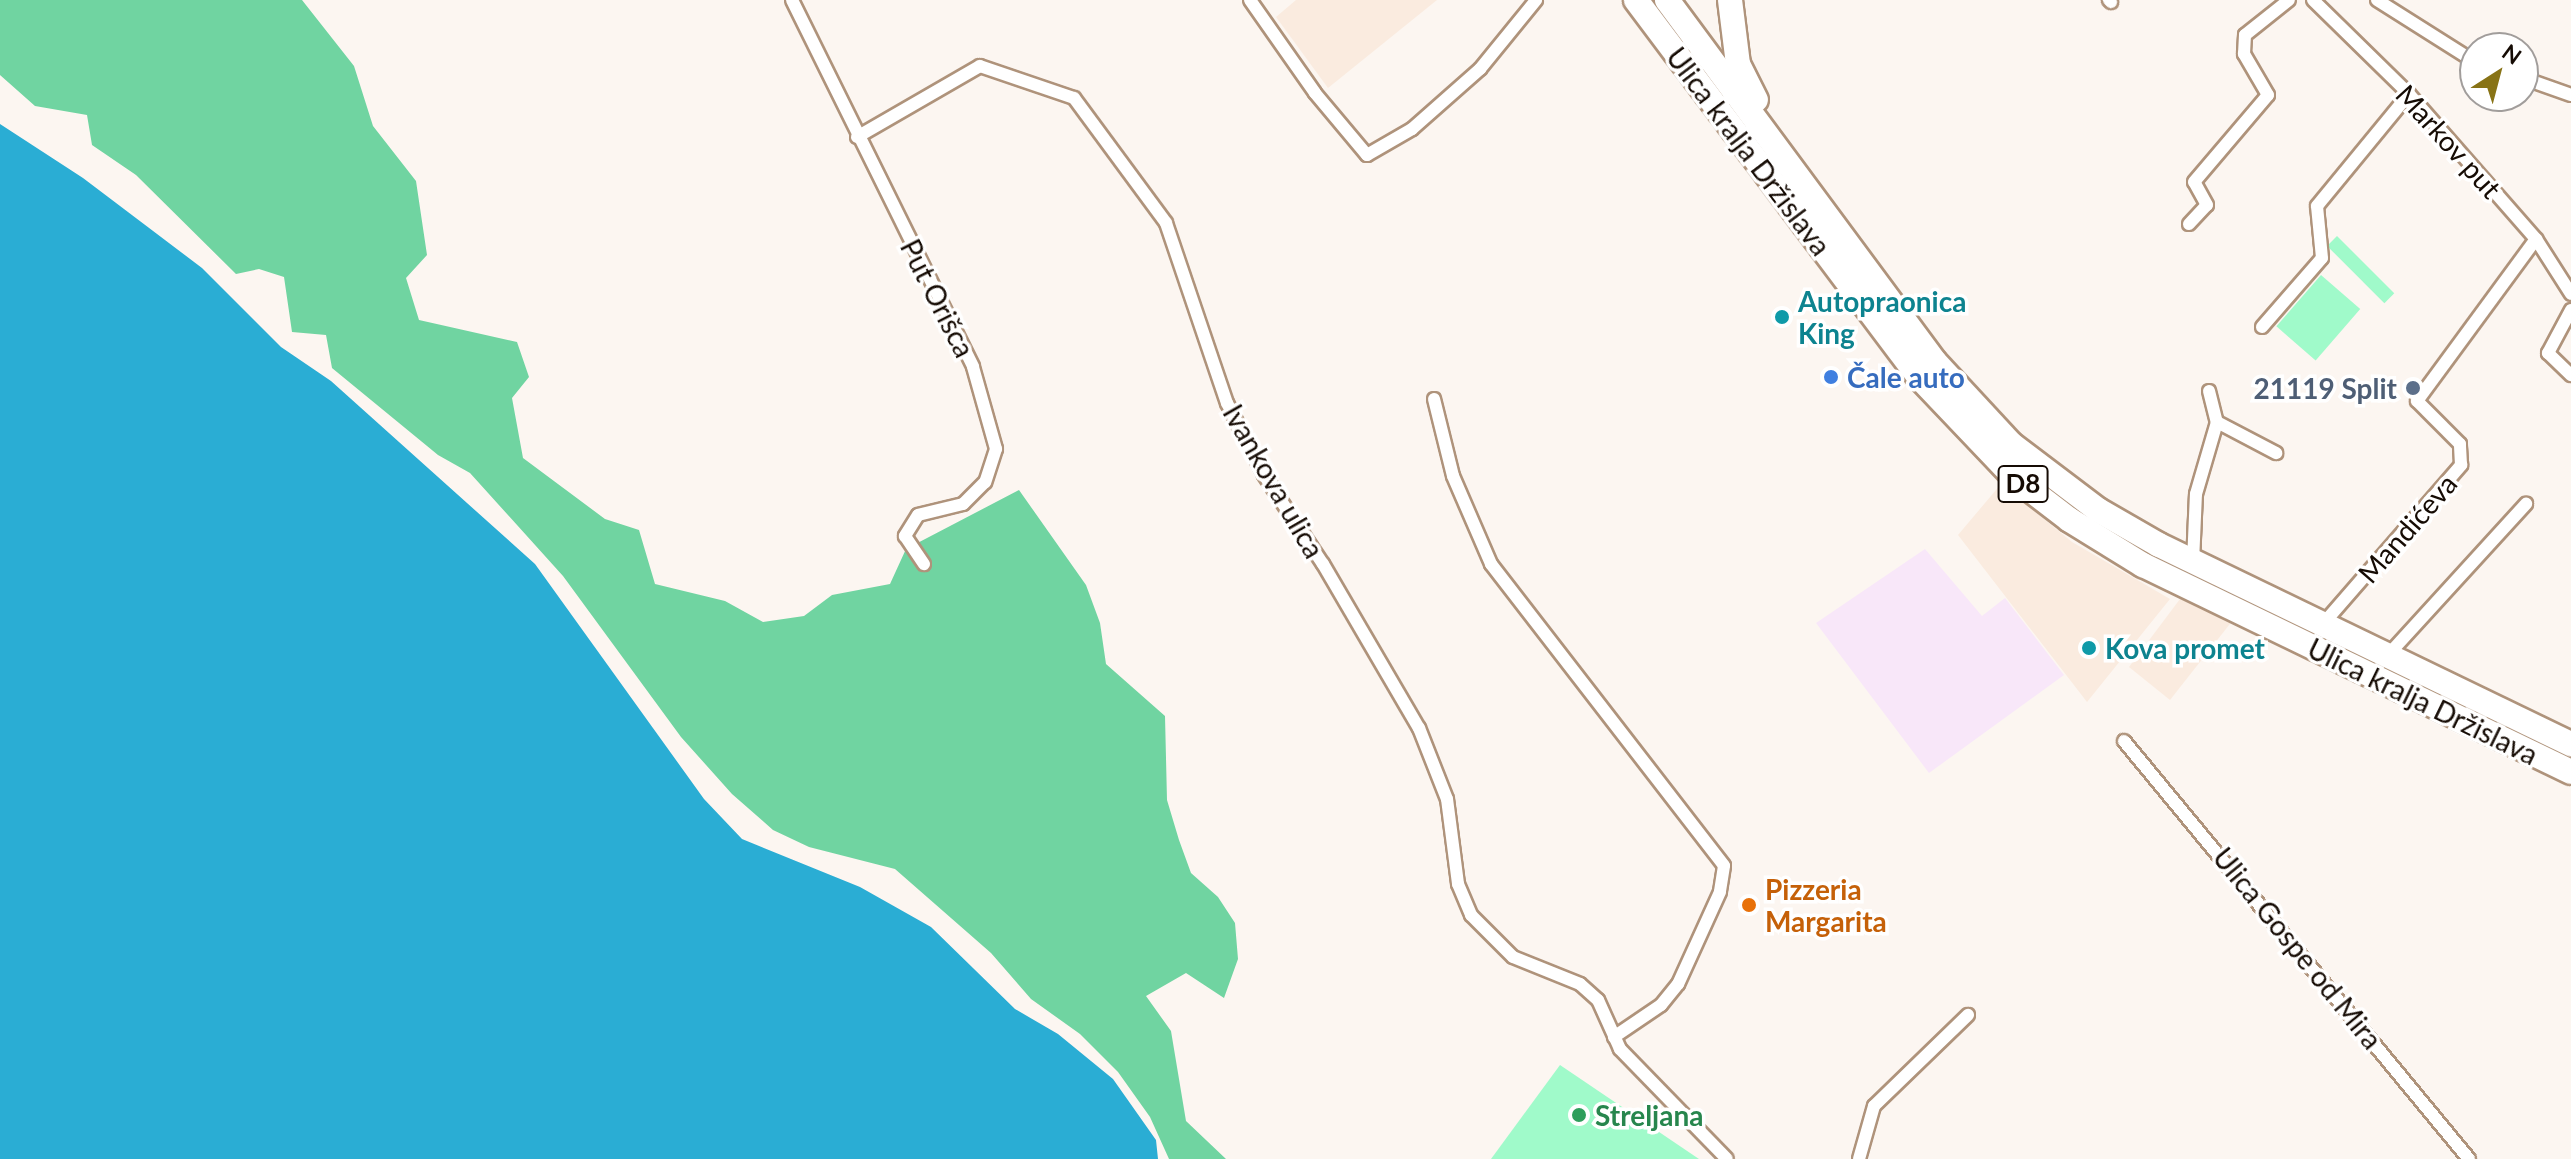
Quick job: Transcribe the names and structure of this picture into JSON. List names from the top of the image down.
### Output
{
  "streets": {
    "highway": ["Ulica kralja Držislava", "D8"],
    "street": [
      "Markov put",
      "Put Orišca",
      "Ivankova ulica",
      "Mandićeva",
      "Ulica Gospe od Mira"
    ]
  },
  "crossings": [
    ["Markov put", "Mandićeva"],
    ["Ulica kralja Držislava", "Mandićeva"],
    ["Put Orišca", "Ivankova ulica"]
  ],
  "places": [
    "Autopraonica King",
    "Čale auto",
    "21119 Split",
    "Kova promet",
    "Pizzeria Margarita",
    "Streljana"
  ],
  "north": "top right"
}
